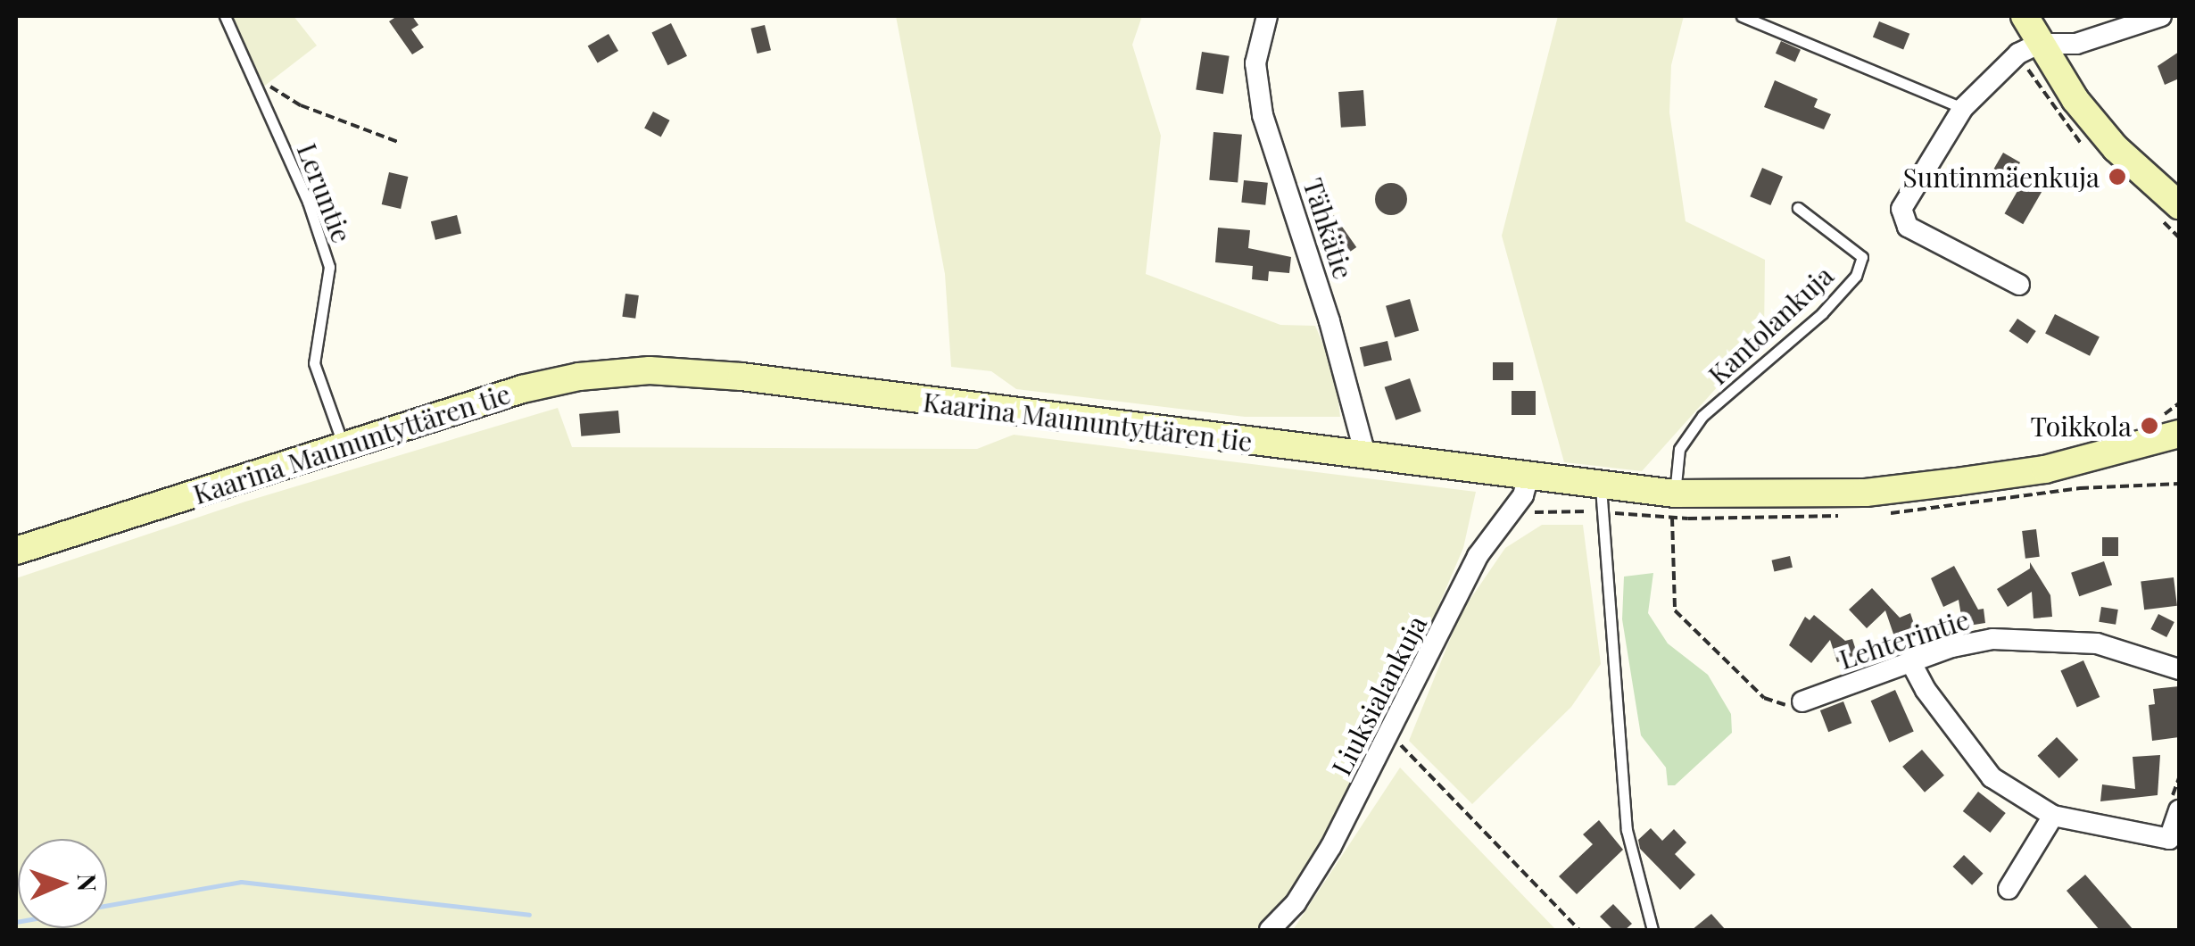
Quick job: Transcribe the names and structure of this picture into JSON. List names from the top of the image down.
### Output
{
  "streets": {
    "main road": ["Kaarina Maununtyttären tie"],
    "street": ["Tähkätie", "Lehterintie", "Liuksialankuja"],
    "lane": ["Leruntie", "Kantolankuja"]
  },
  "crossings": [
    ["Leruntie", "Kaarina Maununtyttären tie"],
    ["Tähkätie", "Kaarina Maununtyttären tie"],
    ["Kantolankuja", "Kaarina Maununtyttären tie"],
    ["Kaarina Maununtyttären tie", "Liuksialankuja"]
  ],
  "places": ["Suntinmäenkuja", "Toikkola"],
  "north": "right"
}
